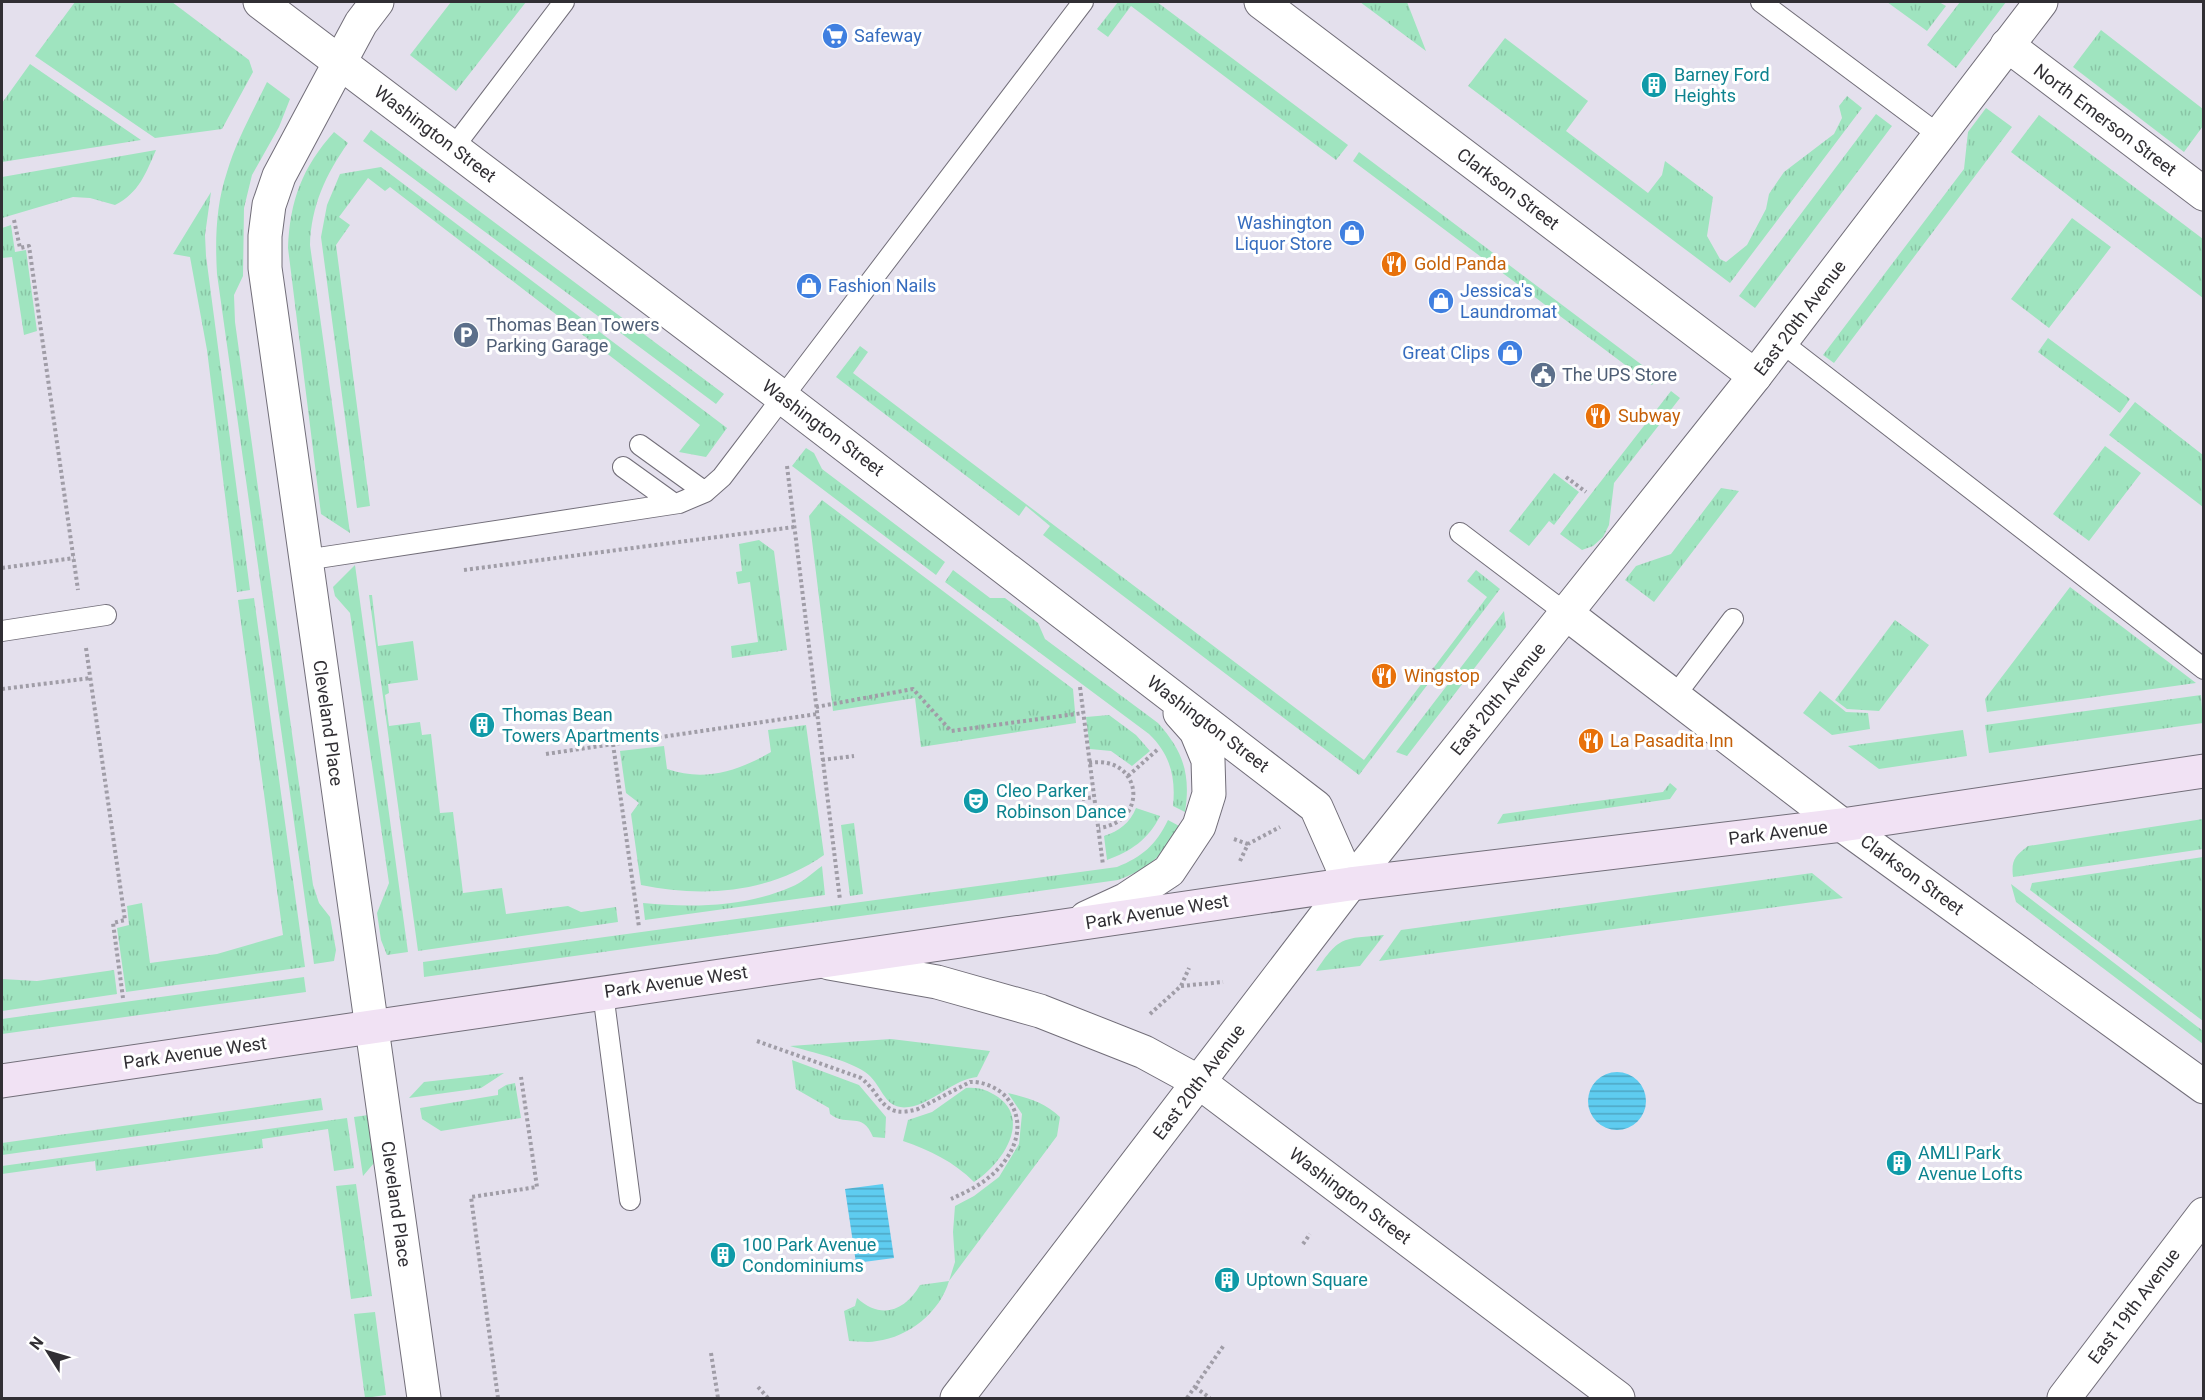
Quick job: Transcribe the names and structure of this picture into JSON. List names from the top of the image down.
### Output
{
  "streets": {
    "main road": ["Park Avenue", "Park Avenue West"],
    "street": [
      "North Emerson Street",
      "Washington Street",
      "Clarkson Street",
      "East 20th Avenue",
      "Cleveland Place",
      "East 19th Avenue"
    ]
  },
  "crossings": [
    ["North Emerson Street", "East 20th Avenue"],
    ["Washington Street", "East 20th Avenue"],
    ["Washington Street", "Cleveland Place"],
    ["Washington Street", "Park Avenue"],
    ["Washington Street", "Park Avenue West"],
    ["Clarkson Street", "East 20th Avenue"],
    ["Clarkson Street", "Park Avenue"],
    ["East 20th Avenue", "Park Avenue"],
    ["East 20th Avenue", "Park Avenue West"],
    ["Cleveland Place", "Park Avenue West"],
    ["Park Avenue", "Park Avenue West"]
  ],
  "places": {
    "supermarket": ["Safeway"],
    "building": [
      "Barney Ford Heights",
      "Thomas Bean Towers Apartments",
      "AMLI Park Avenue Lofts",
      "100 Park Avenue Condominiums",
      "Uptown Square"
    ],
    "shop": [
      "Washington Liquor Store",
      "Fashion Nails",
      "Jessica's Laundromat",
      "Great Clips"
    ],
    "restaurant": [
      "Gold Panda",
      "Subway",
      "Wingstop",
      "La Pasadita Inn"
    ],
    "parking": ["Thomas Bean Towers Parking Garage"],
    "public building": ["The UPS Store"],
    "theatre": ["Cleo Parker Robinson Dance"]
  },
  "north": "top left"
}
